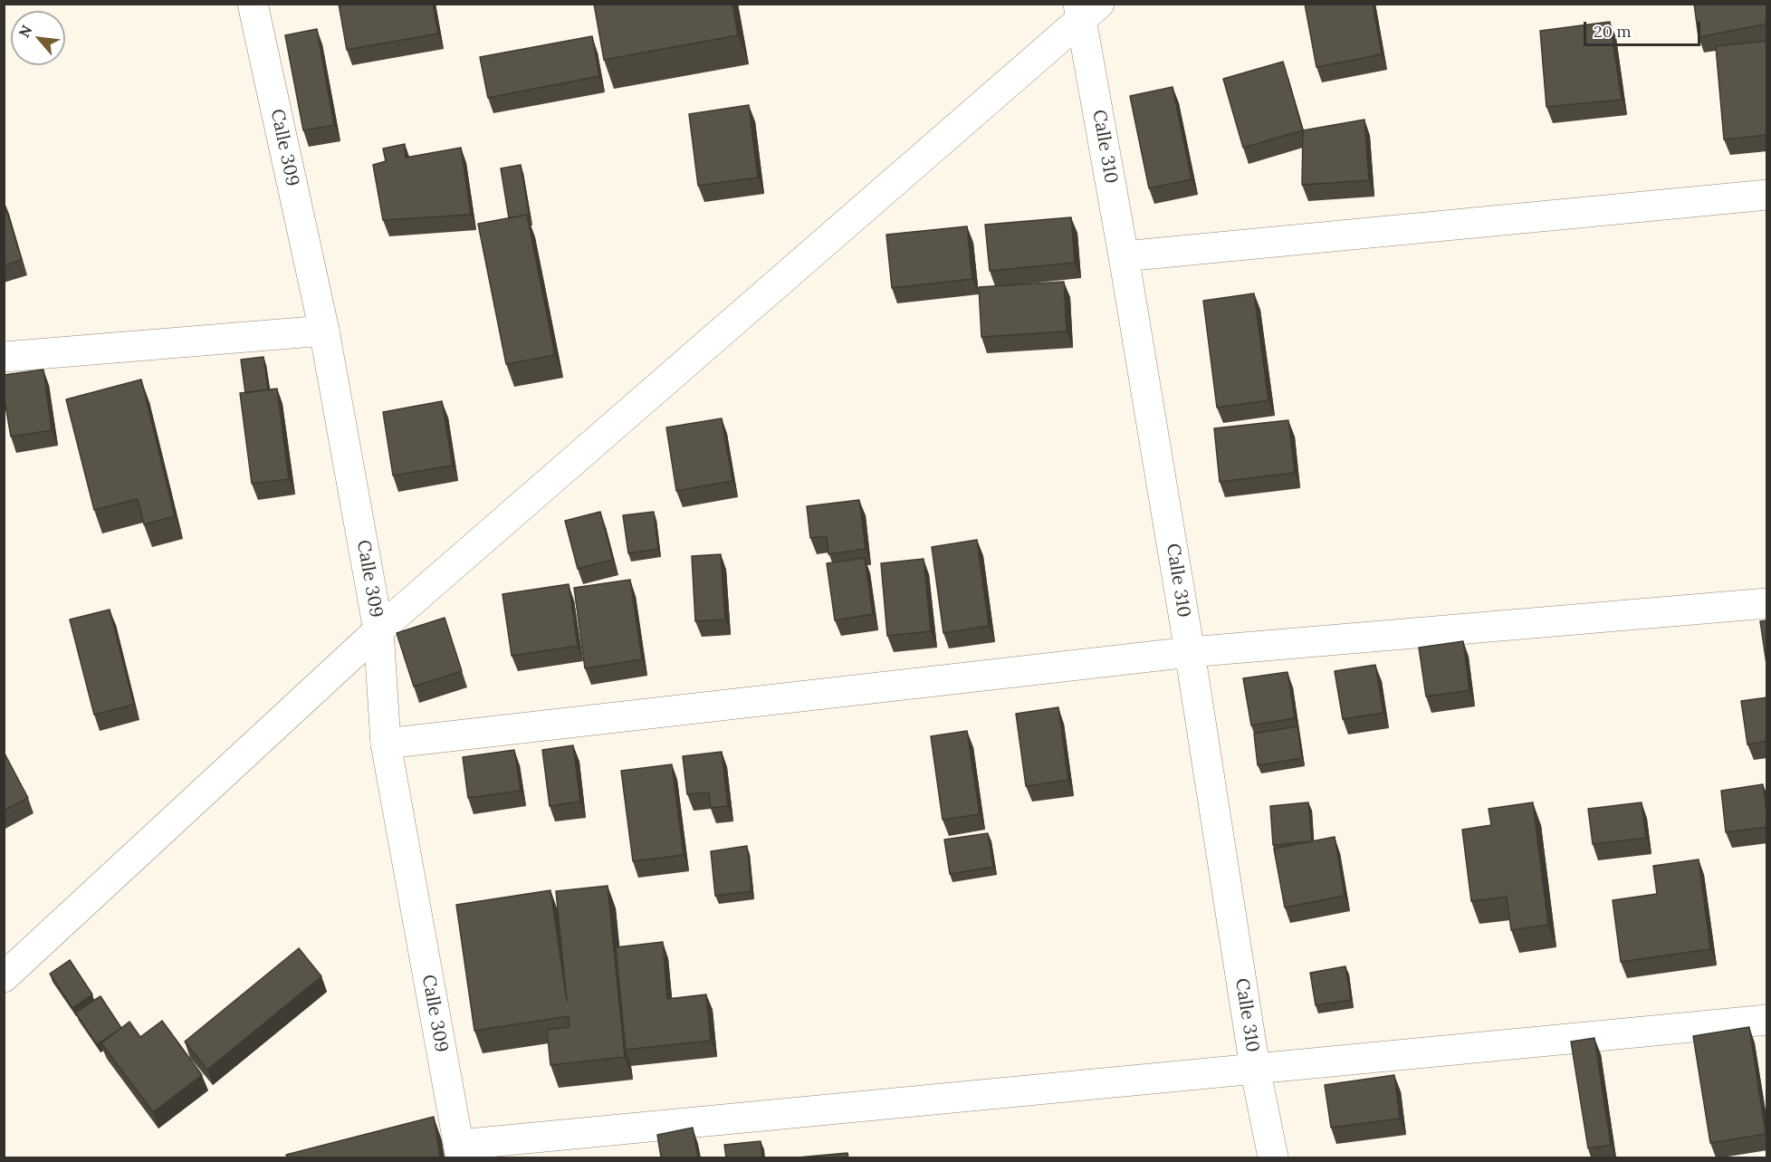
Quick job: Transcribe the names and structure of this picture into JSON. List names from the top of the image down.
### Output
{
  "streets": {
    "street": ["Calle 310", "Calle 309"]
  },
  "scale_bar": "20 m",
  "north": "top left"
}
